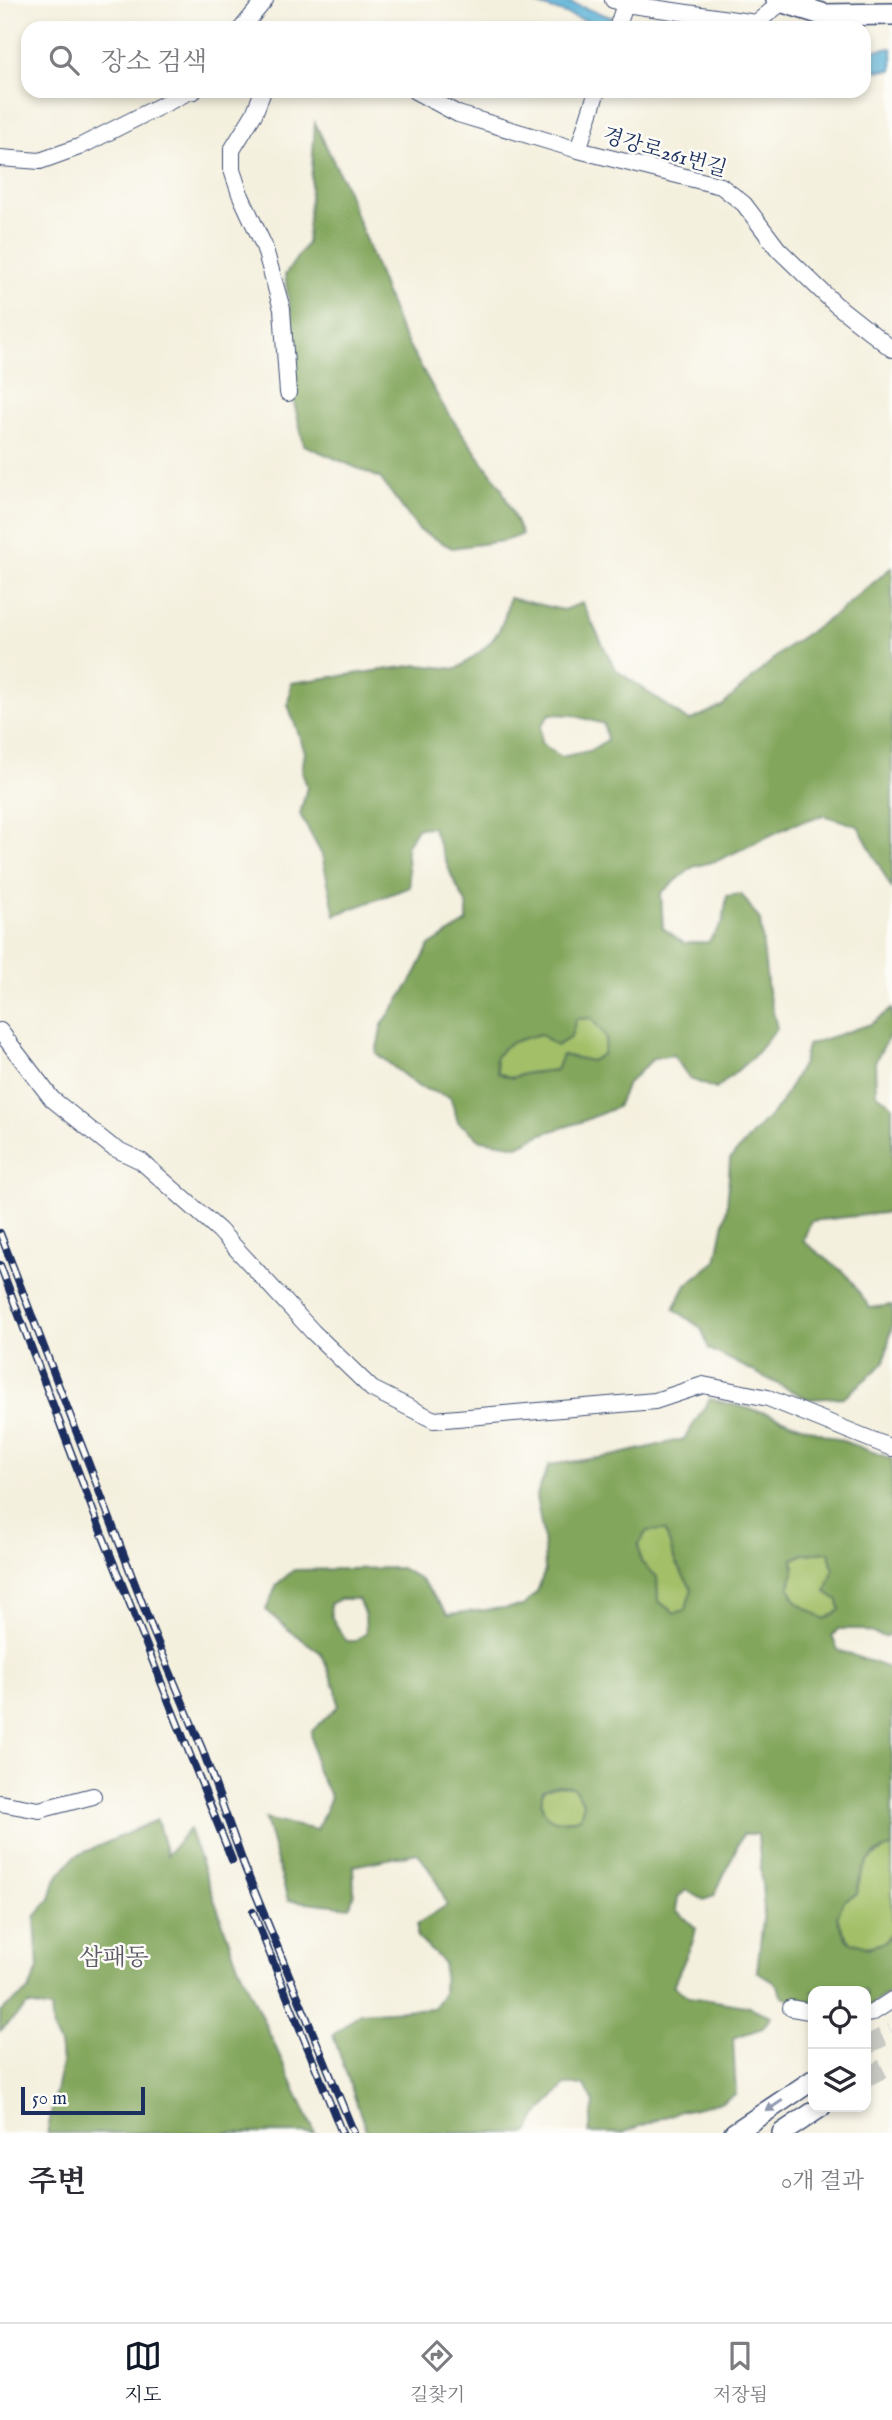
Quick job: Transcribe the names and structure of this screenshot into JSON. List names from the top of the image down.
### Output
{
  "streets": {
    "street": ["경강로261번길"]
  },
  "districts": ["삼패동"],
  "scale_bar": "50 m",
  "page": {
    "search": "장소 검색",
    "scale": "50 m",
    "heading": ["주변", "0개 결과"],
    "nav": ["지도", "길찾기", "저장됨"]
  }
}
